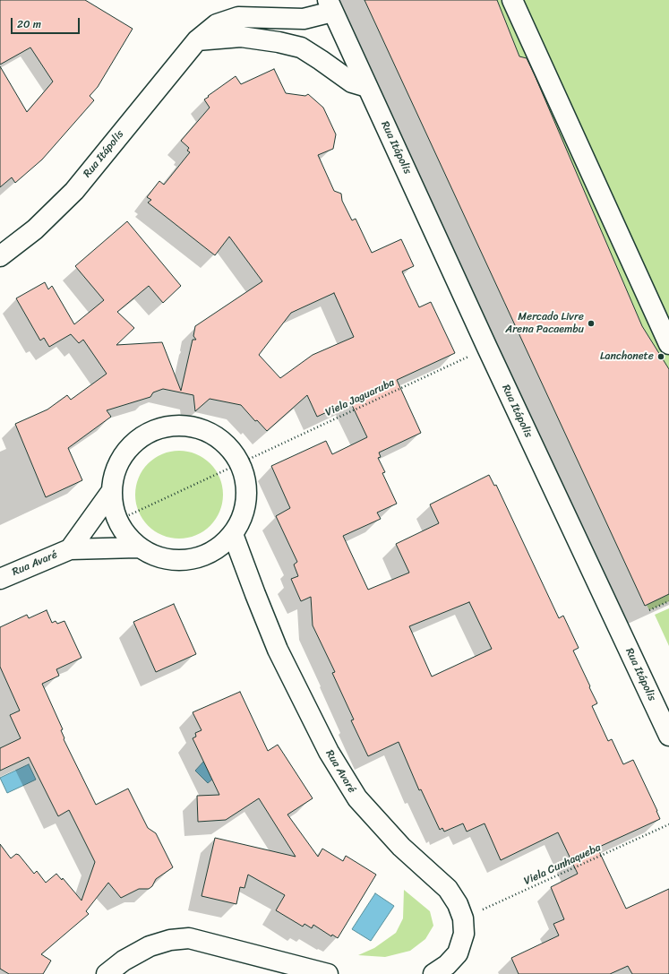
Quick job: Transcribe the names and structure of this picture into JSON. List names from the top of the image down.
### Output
{
  "streets": {
    "street": ["Rua Itápolis", "Rua Avaré"],
    "path": ["Viela Jaguaruba", "Viela Cunhaqueba"]
  },
  "crossings": [
    ["Rua Itápolis", "Viela Jaguaruba"],
    ["Rua Avaré", "Viela Cunhaqueba"]
  ],
  "places": ["Mercado Livre Arena Pacaembu", "Lanchonete"],
  "scale_bar": "20 m"
}
